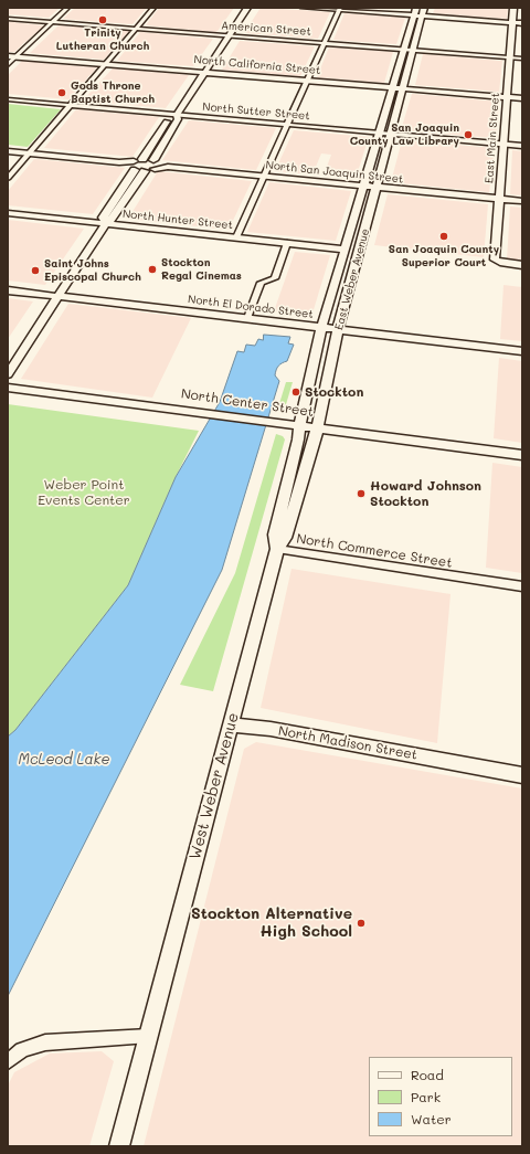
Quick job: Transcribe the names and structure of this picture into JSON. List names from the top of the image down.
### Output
{
  "streets": {
    "street": [
      "American Street",
      "North California Street",
      "North Sutter Street",
      "East Main Street",
      "North San Joaquin Street",
      "North Hunter Street",
      "East Weber Avenue",
      "North El Dorado Street",
      "North Center Street",
      "North Commerce Street",
      "North Madison Street",
      "West Weber Avenue"
    ]
  },
  "crossings": [
    ["American Street", "East Main Street"],
    ["American Street", "East Weber Avenue"],
    ["North California Street", "East Main Street"],
    ["North California Street", "East Weber Avenue"],
    ["North Sutter Street", "East Main Street"],
    ["North Sutter Street", "East Weber Avenue"],
    ["East Main Street", "North San Joaquin Street"],
    ["North San Joaquin Street", "East Weber Avenue"],
    ["North Hunter Street", "East Weber Avenue"],
    ["East Weber Avenue", "North El Dorado Street"],
    ["East Weber Avenue", "North Center Street"],
    ["East Weber Avenue", "North Commerce Street"],
    ["East Weber Avenue", "West Weber Avenue"],
    ["North Center Street", "West Weber Avenue"],
    ["North Commerce Street", "West Weber Avenue"],
    ["North Madison Street", "West Weber Avenue"]
  ],
  "water": ["McLeod Lake"],
  "parks": ["Weber Point Events Center"],
  "places": [
    "Trinity Lutheran Church",
    "Gods Throne Baptist Church",
    "San Joaquin County Law Library",
    "San Joaquin County Superior Court",
    "Stockton Regal Cinemas",
    "Saint Johns Episcopal Church",
    "Stockton",
    "Howard Johnson Stockton",
    "Stockton Alternative High School"
  ],
  "legend": ["Road", "Park", "Water"]
}
